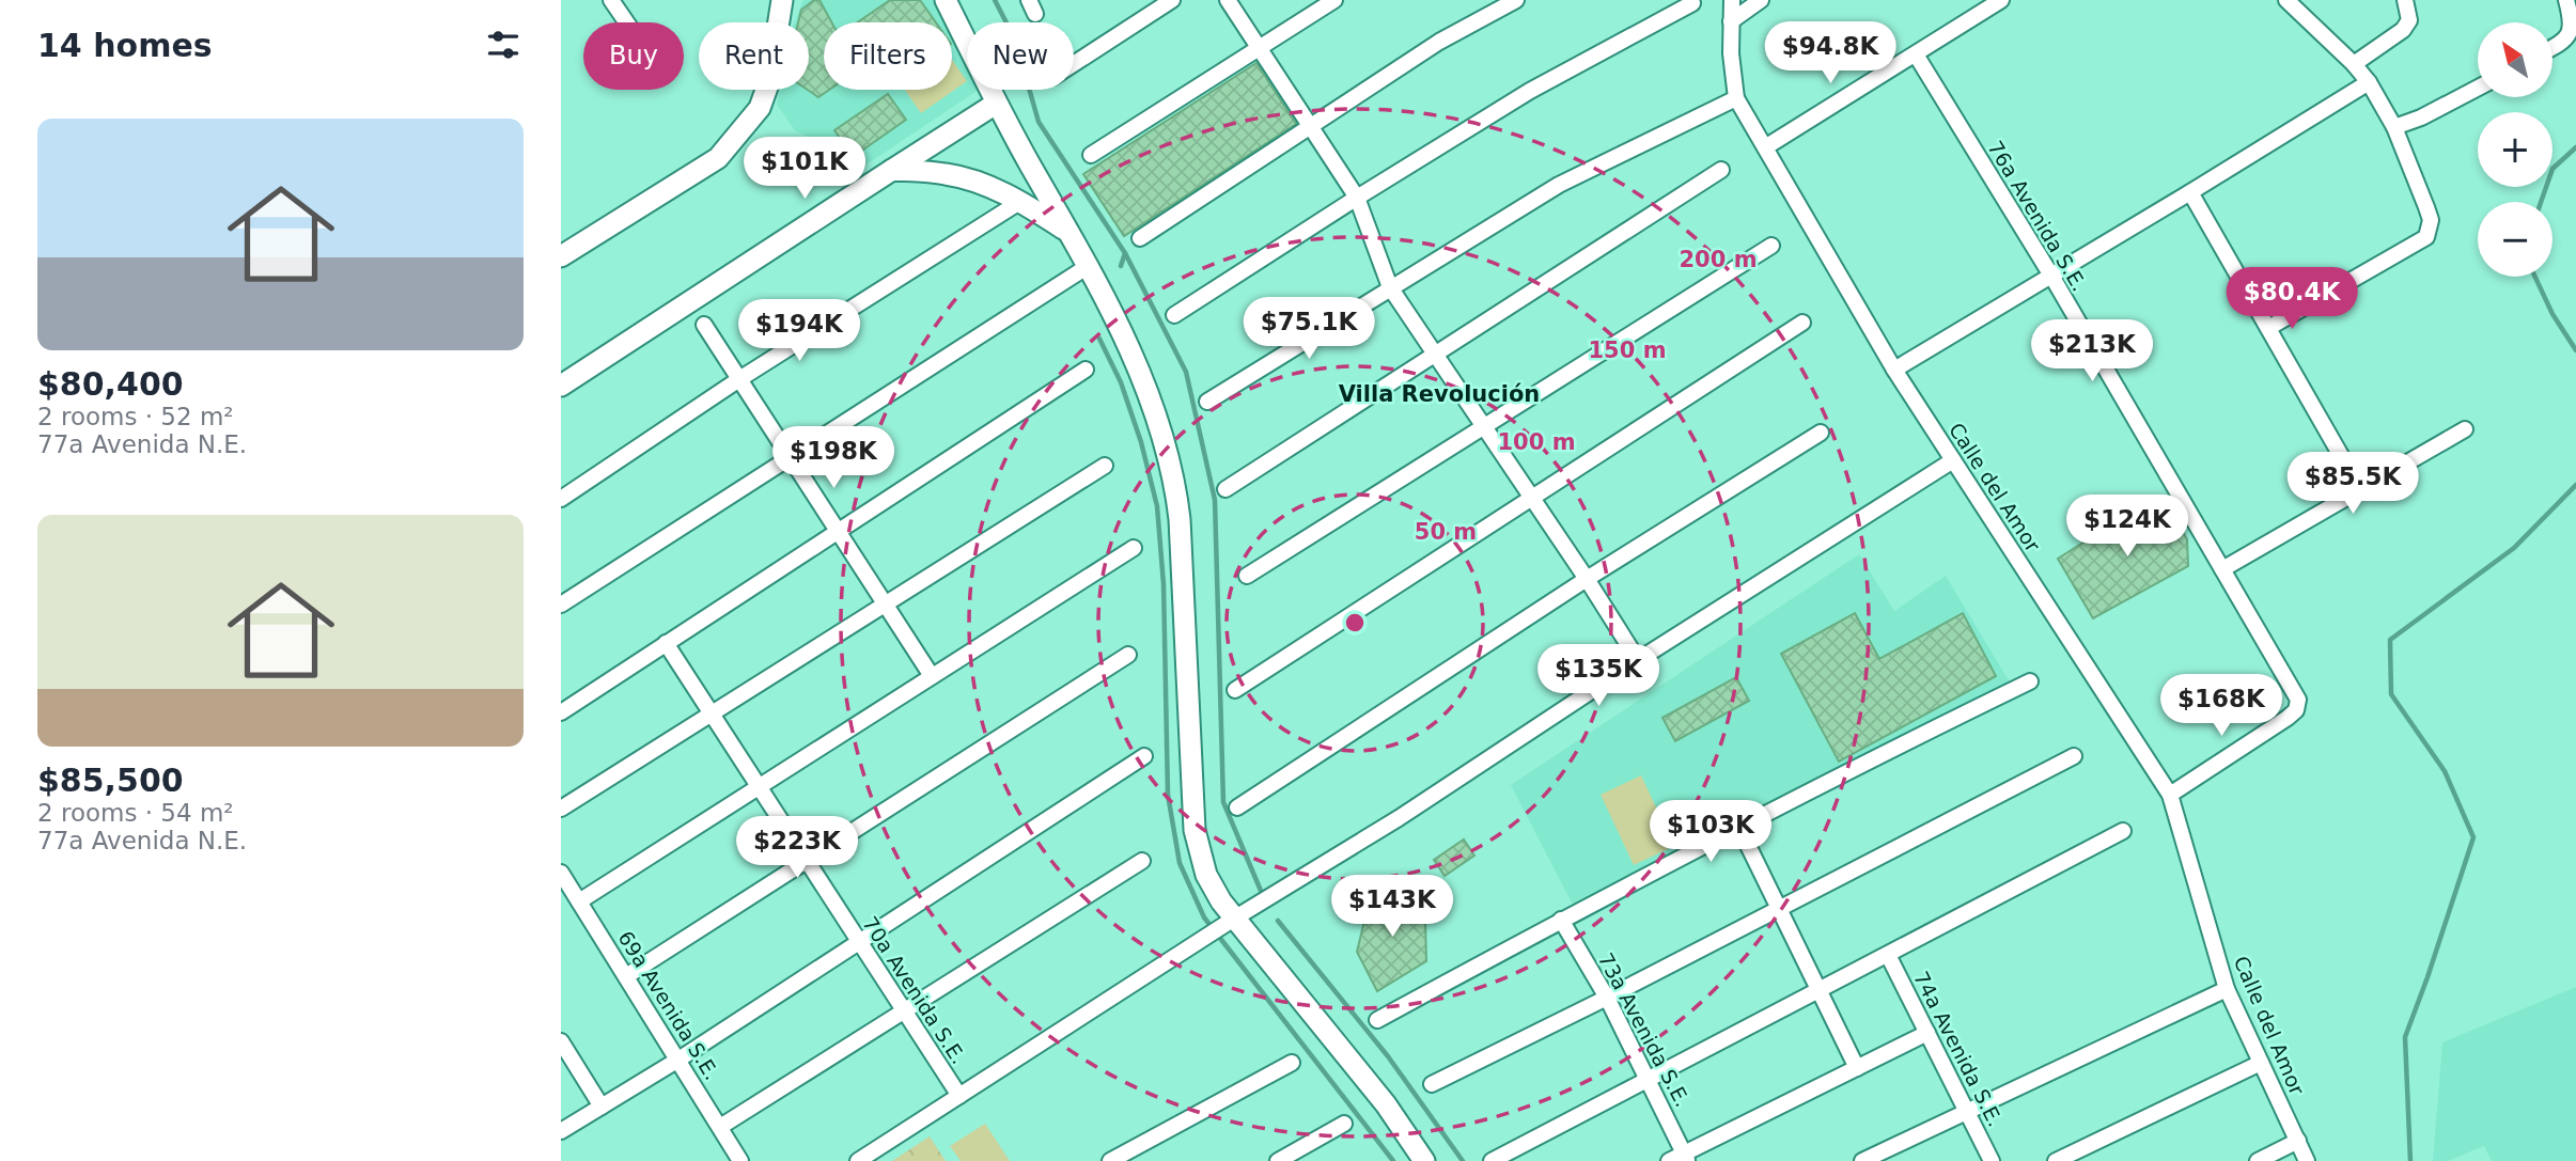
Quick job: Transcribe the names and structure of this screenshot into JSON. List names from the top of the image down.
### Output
{
  "streets": {
    "street": [
      "76a Avenida S.E.",
      "Calle del Amor",
      "70a Avenida S.E.",
      "69a Avenida S.E.",
      "73a Avenida S.E.",
      "74a Avenida S.E."
    ]
  },
  "crossings": [
    ["76a Avenida S.E.", "Calle del Amor"]
  ],
  "districts": ["Villa Revolución"],
  "north": "top left",
  "page": {
    "heading": "14 homes",
    "price": [
      "$94.8K",
      "$101K",
      "$80.4K",
      "$75.1K",
      "$194K",
      "$213K",
      "$198K",
      "$85.5K",
      "$124K",
      "$135K",
      "$168K",
      "$103K",
      "$223K",
      "$143K"
    ],
    "map_buttons": ["+", "−"],
    "chip": [
      "Buy",
      "Rent",
      "Filters",
      "New"
    ],
    "list": [
      {
        "name": "$80,400",
        "note": "2 rooms · 52 m² · 77a Avenida N.E."
      },
      {
        "name": "$85,500",
        "note": "2 rooms · 54 m² · 77a Avenida N.E."
      }
    ]
  },
  "rings": [
    "200 m",
    "150 m",
    "100 m",
    "50 m"
  ]
}
